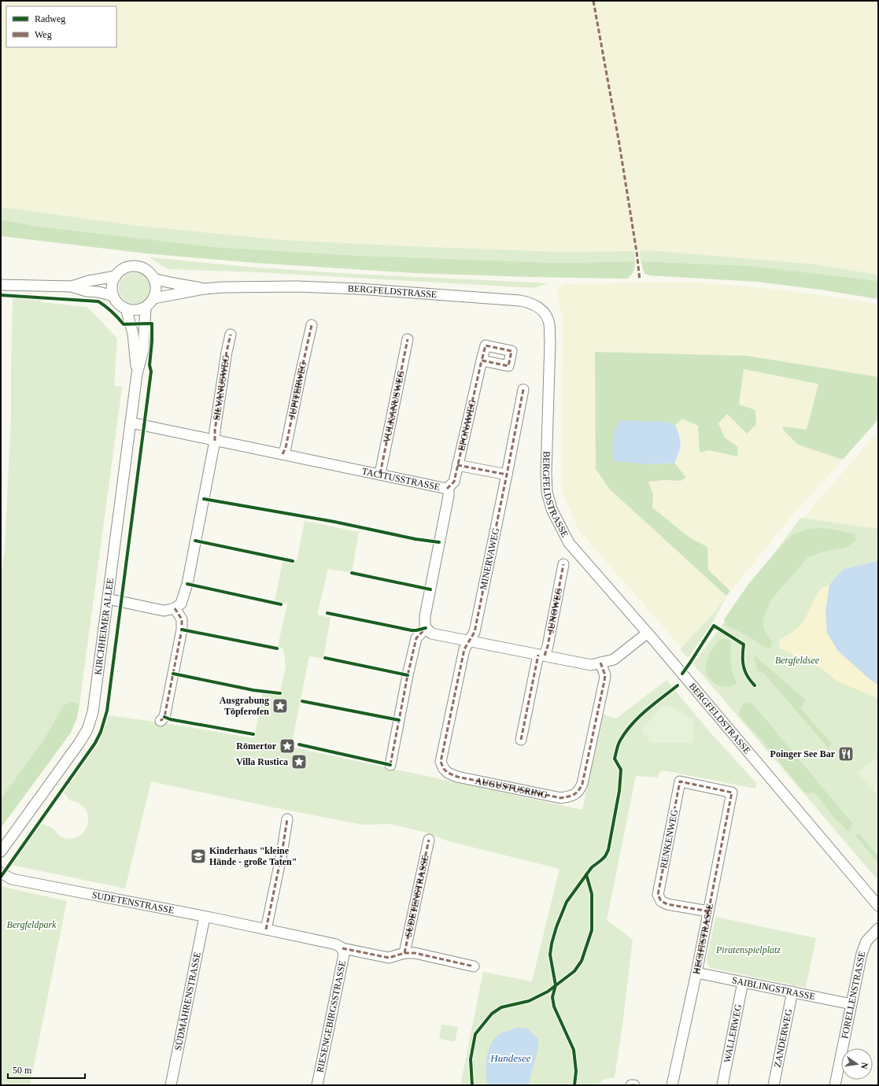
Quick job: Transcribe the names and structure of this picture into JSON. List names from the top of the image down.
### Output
{
  "streets": {
    "street": [
      "BERGFELDSTRASSE",
      "SILVANUSWEG",
      "JUPITERWEG",
      "VULKANUSWEG",
      "EPONAWEG",
      "TACITUSSTRASSE",
      "MINERVAWEG",
      "JUNOWEG",
      "KIRCHHEIMER ALLEE",
      "AUGUSTUSRING",
      "RENKENWEG",
      "SUDETENSTRASSE",
      "HECHTSTRASSE",
      "SAIBLINGSTRASSE",
      "FORELLENSTRASSE",
      "SÜDMÄHRENSTRASSE",
      "RIESENGEBIRGSSTRASSE",
      "WALLERWEG",
      "ZANDERWEG"
    ]
  },
  "crossings": [
    ["BERGFELDSTRASSE", "KIRCHHEIMER ALLEE"],
    ["SILVANUSWEG", "TACITUSSTRASSE"],
    ["JUPITERWEG", "TACITUSSTRASSE"],
    ["VULKANUSWEG", "TACITUSSTRASSE"],
    ["EPONAWEG", "TACITUSSTRASSE"],
    ["TACITUSSTRASSE", "KIRCHHEIMER ALLEE"],
    ["MINERVAWEG", "AUGUSTUSRING"],
    ["RENKENWEG", "HECHTSTRASSE"],
    ["SUDETENSTRASSE", "SÜDMÄHRENSTRASSE"],
    ["SUDETENSTRASSE", "RIESENGEBIRGSSTRASSE"],
    ["HECHTSTRASSE", "SAIBLINGSTRASSE"],
    ["SAIBLINGSTRASSE", "FORELLENSTRASSE"],
    ["SAIBLINGSTRASSE", "WALLERWEG"],
    ["SAIBLINGSTRASSE", "ZANDERWEG"]
  ],
  "water": ["Hundesee"],
  "parks": ["Bergfeldsee", "Bergfeldpark", "Piratenspielplatz"],
  "places": {
    "place": ["Ausgrabung Töpferofen", "Römertor", "Villa Rustica"],
    "restaurant": ["Poinger See Bar"],
    "school or university": ["Kinderhaus \"kleine Hände - große Taten\""]
  },
  "legend": ["Radweg", "Weg"],
  "scale_bar": "50 m",
  "north": "right"
}
